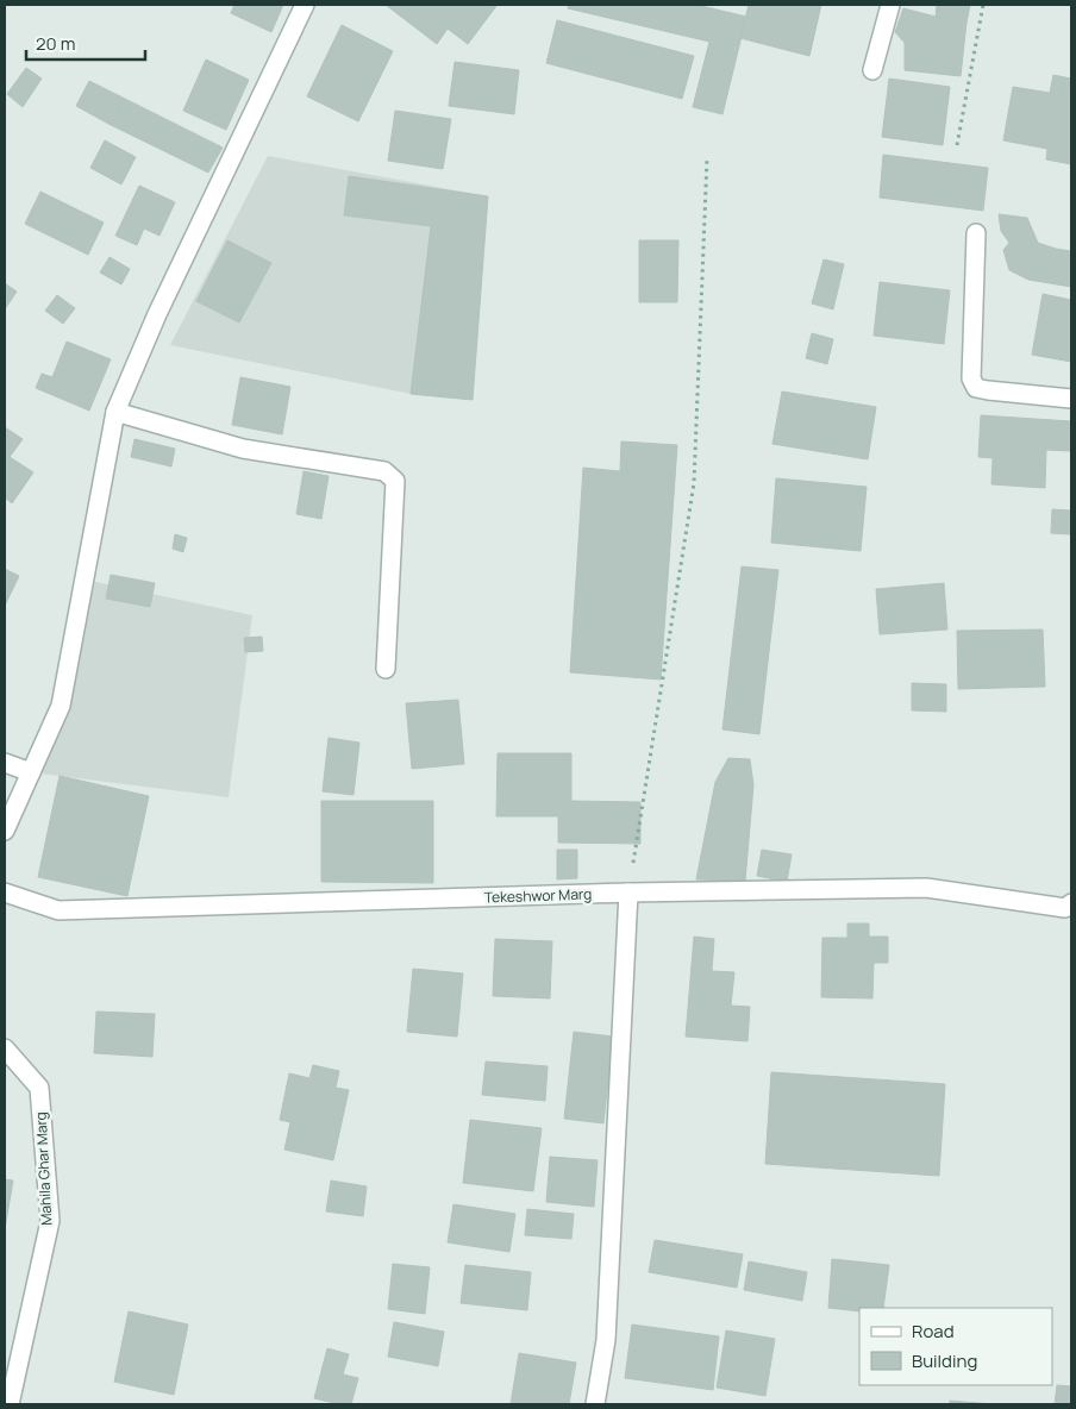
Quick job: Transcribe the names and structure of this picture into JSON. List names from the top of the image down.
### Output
{
  "streets": {
    "street": ["Tekeshwor Marg", "Mahila Ghar Marg"]
  },
  "legend": ["Road", "Building"],
  "scale_bar": "20 m"
}
